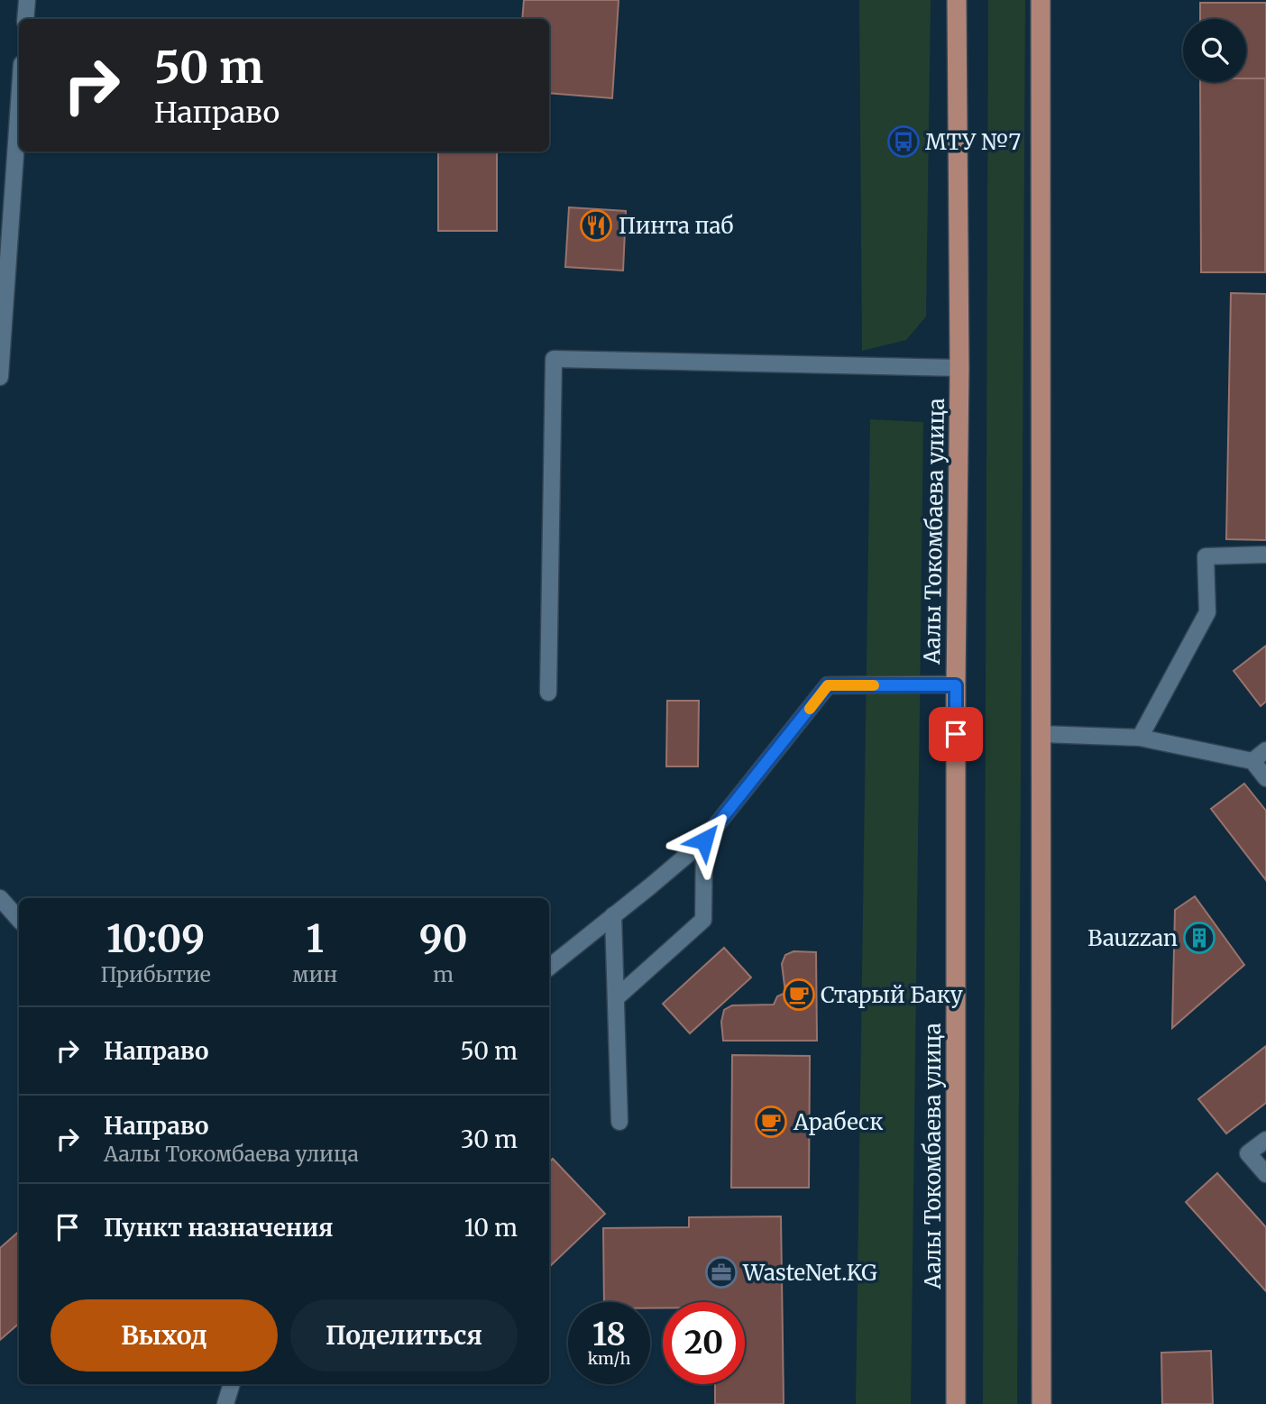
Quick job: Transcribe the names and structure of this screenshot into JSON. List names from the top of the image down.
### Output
{
  "streets": {
    "main road": ["Аалы Токомбаева улица"]
  },
  "places": {
    "bus stop": ["МТУ №7"],
    "restaurant": ["Пинта паб"],
    "building": ["Bauzzan"],
    "cafe": ["Старый Баку", "Арабеск"],
    "office": ["WasteNet.KG"]
  },
  "page": {
    "turn": ["50 m", "Направо"],
    "eta": [
      "10:09",
      "Прибытие",
      "1",
      "мин",
      "90",
      "m"
    ],
    "list": [
      {
        "name": "Направо",
        "value": "50 m"
      },
      {
        "name": "Направо",
        "note": "Аалы Токомбаева улица",
        "value": "30 m"
      },
      {
        "name": "Пункт назначения",
        "value": "10 m"
      }
    ],
    "buttons": ["Выход", "Поделиться"],
    "speed": "18 km/h",
    "limit": "20"
  }
}
